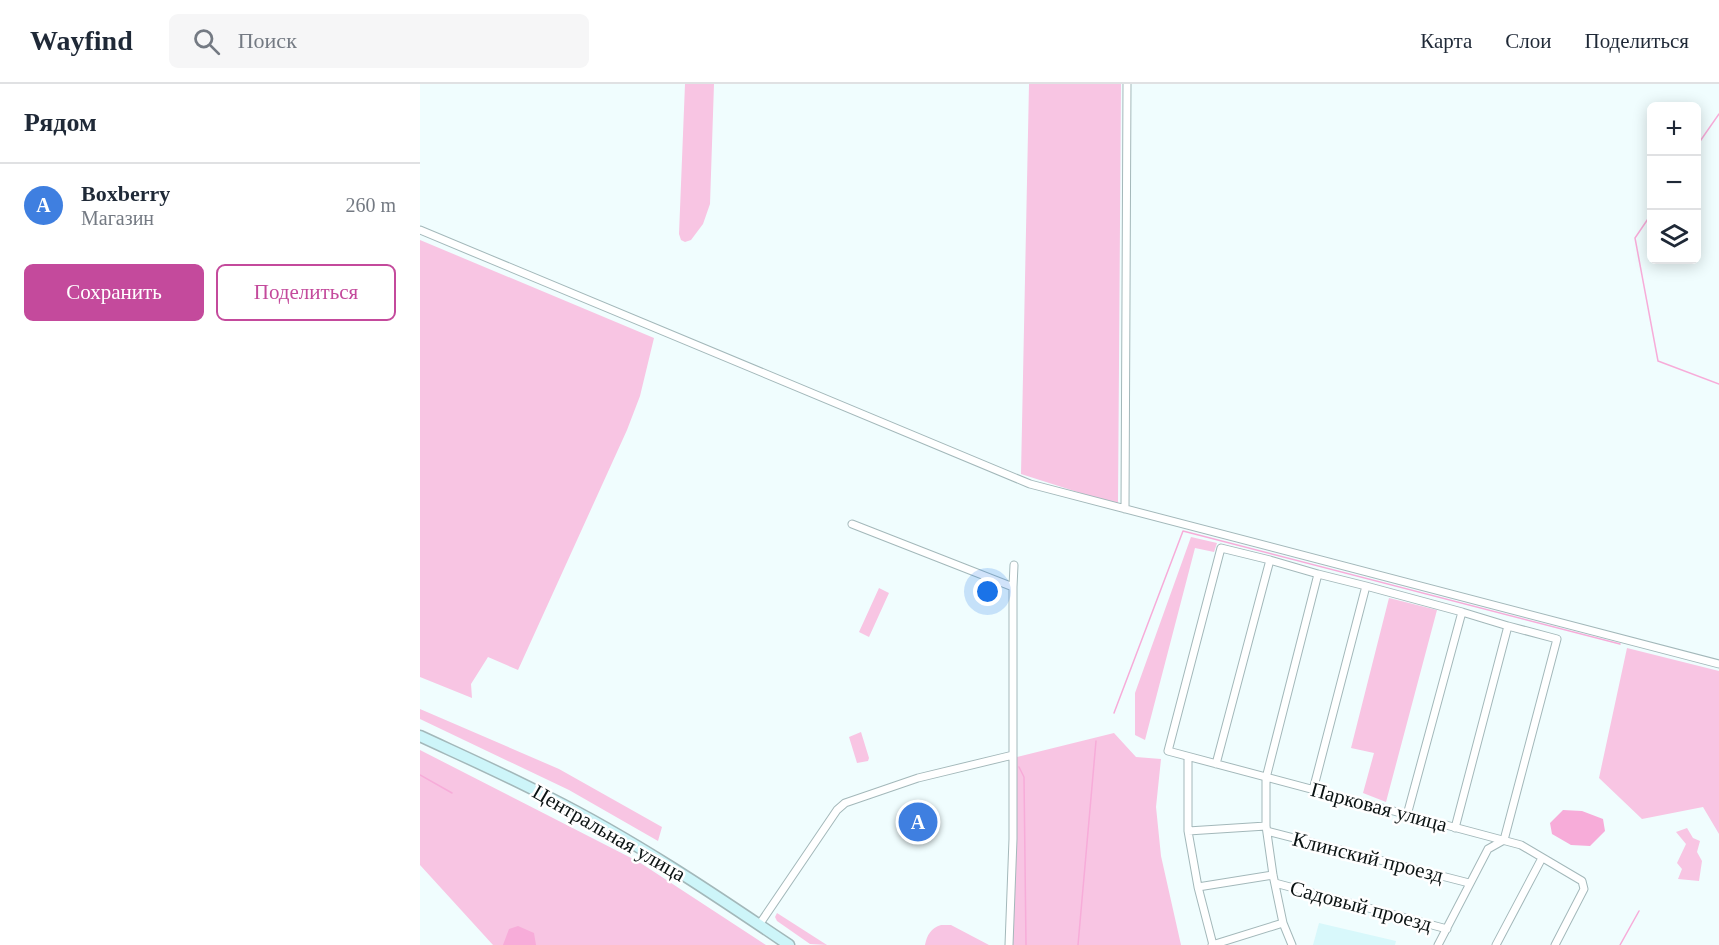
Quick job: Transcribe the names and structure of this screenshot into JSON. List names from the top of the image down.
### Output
{
  "streets": {
    "main road": ["Центральная улица"],
    "street": ["Парковая улица", "Клинский проезд", "Садовый проезд"]
  },
  "page": {
    "header": "Wayfind",
    "search": "Поиск",
    "nav": ["Карта", "Слои", "Поделиться"],
    "heading": "Рядом",
    "map_buttons": ["+", "−"],
    "list": [
      {
        "mark": "A",
        "name": "Boxberry",
        "note": "Магазин",
        "value": "260 m"
      }
    ],
    "buttons": ["Сохранить", "Поделиться"],
    "pins": "A"
  }
}
